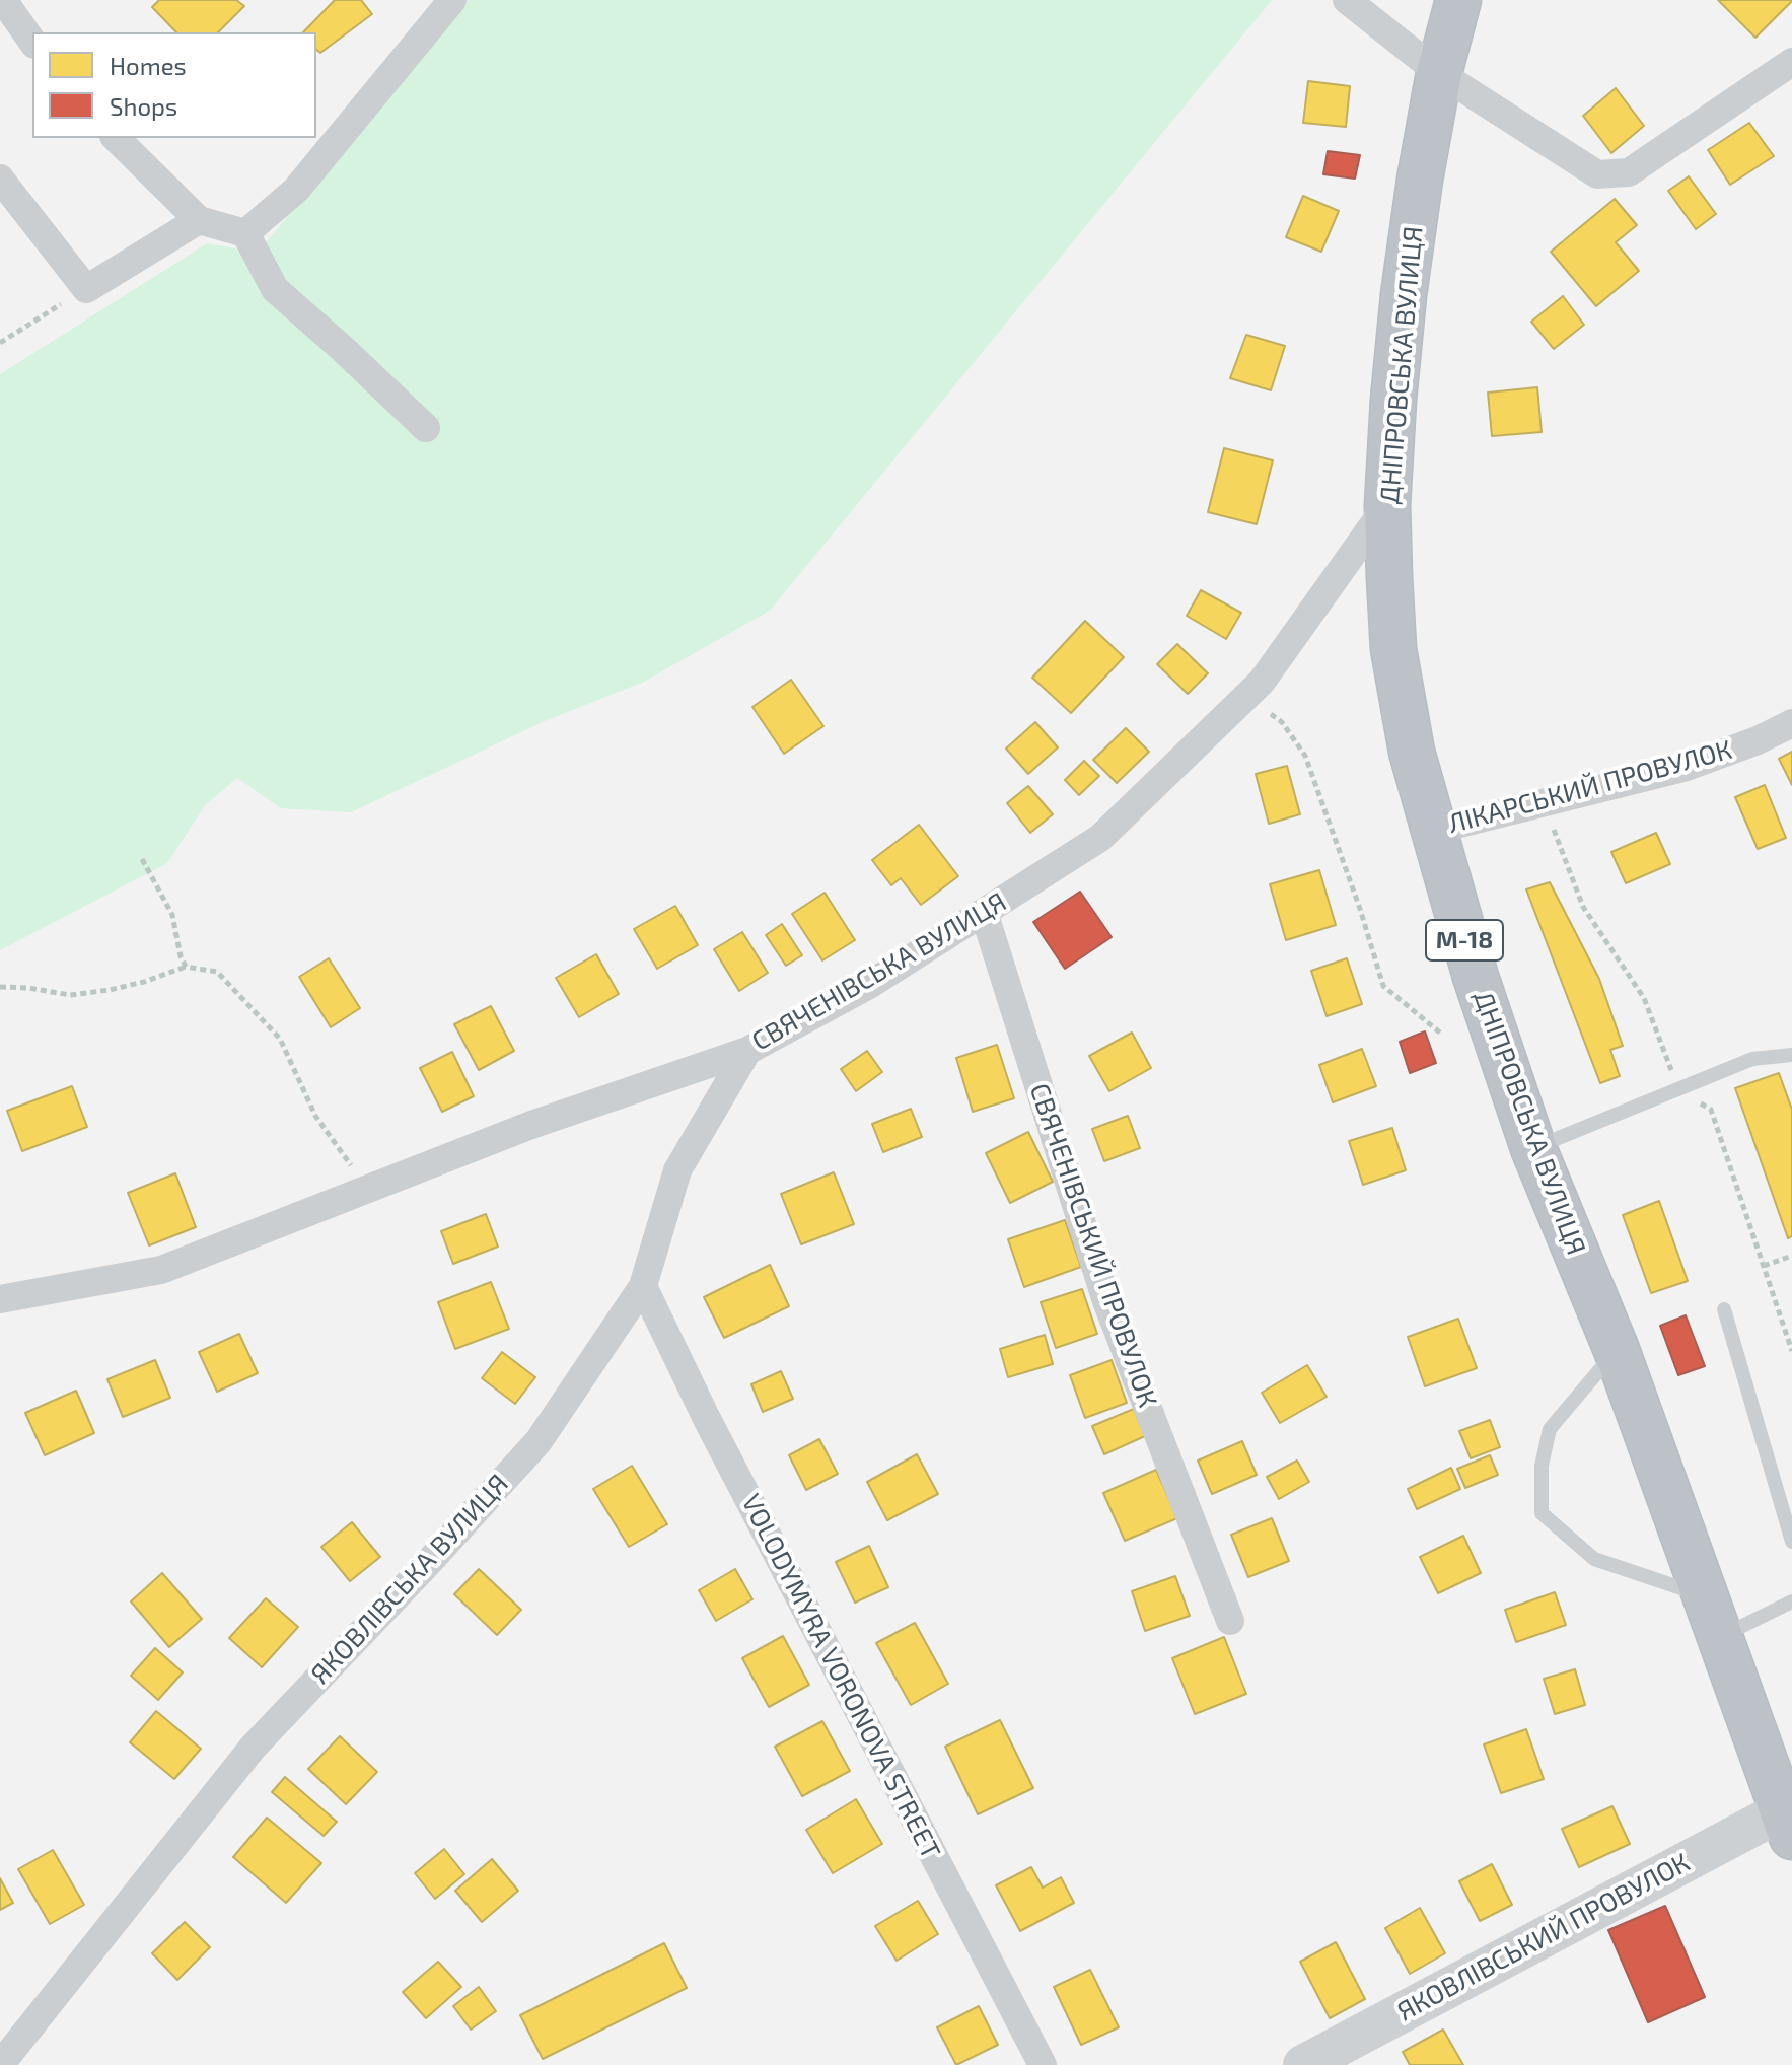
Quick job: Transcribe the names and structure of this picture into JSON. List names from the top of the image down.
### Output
{
  "streets": {
    "highway": ["ДНІПРОВСЬКА ВУЛИЦЯ", "М-18"],
    "street": [
      "ЛІКАРСЬКИЙ ПРОВУЛОК",
      "СВЯЧЕНІВСЬКА ВУЛИЦЯ",
      "СВЯЧЕНІВСЬКИЙ ПРОВУЛОК",
      "ЯКОВЛІВСЬКА ВУЛИЦЯ",
      "VOLODYMYRA VORONOVA STREET",
      "ЯКОВЛІВСЬКИЙ ПРОВУЛОК"
    ]
  },
  "crossings": [
    ["ДНІПРОВСЬКА ВУЛИЦЯ", "ЛІКАРСЬКИЙ ПРОВУЛОК"],
    ["ДНІПРОВСЬКА ВУЛИЦЯ", "СВЯЧЕНІВСЬКА ВУЛИЦЯ"],
    ["ДНІПРОВСЬКА ВУЛИЦЯ", "ЯКОВЛІВСЬКИЙ ПРОВУЛОК"],
    ["СВЯЧЕНІВСЬКА ВУЛИЦЯ", "СВЯЧЕНІВСЬКИЙ ПРОВУЛОК"],
    ["СВЯЧЕНІВСЬКА ВУЛИЦЯ", "ЯКОВЛІВСЬКА ВУЛИЦЯ"],
    ["ЯКОВЛІВСЬКА ВУЛИЦЯ", "VOLODYMYRA VORONOVA STREET"]
  ],
  "legend": ["Homes", "Shops"]
}
